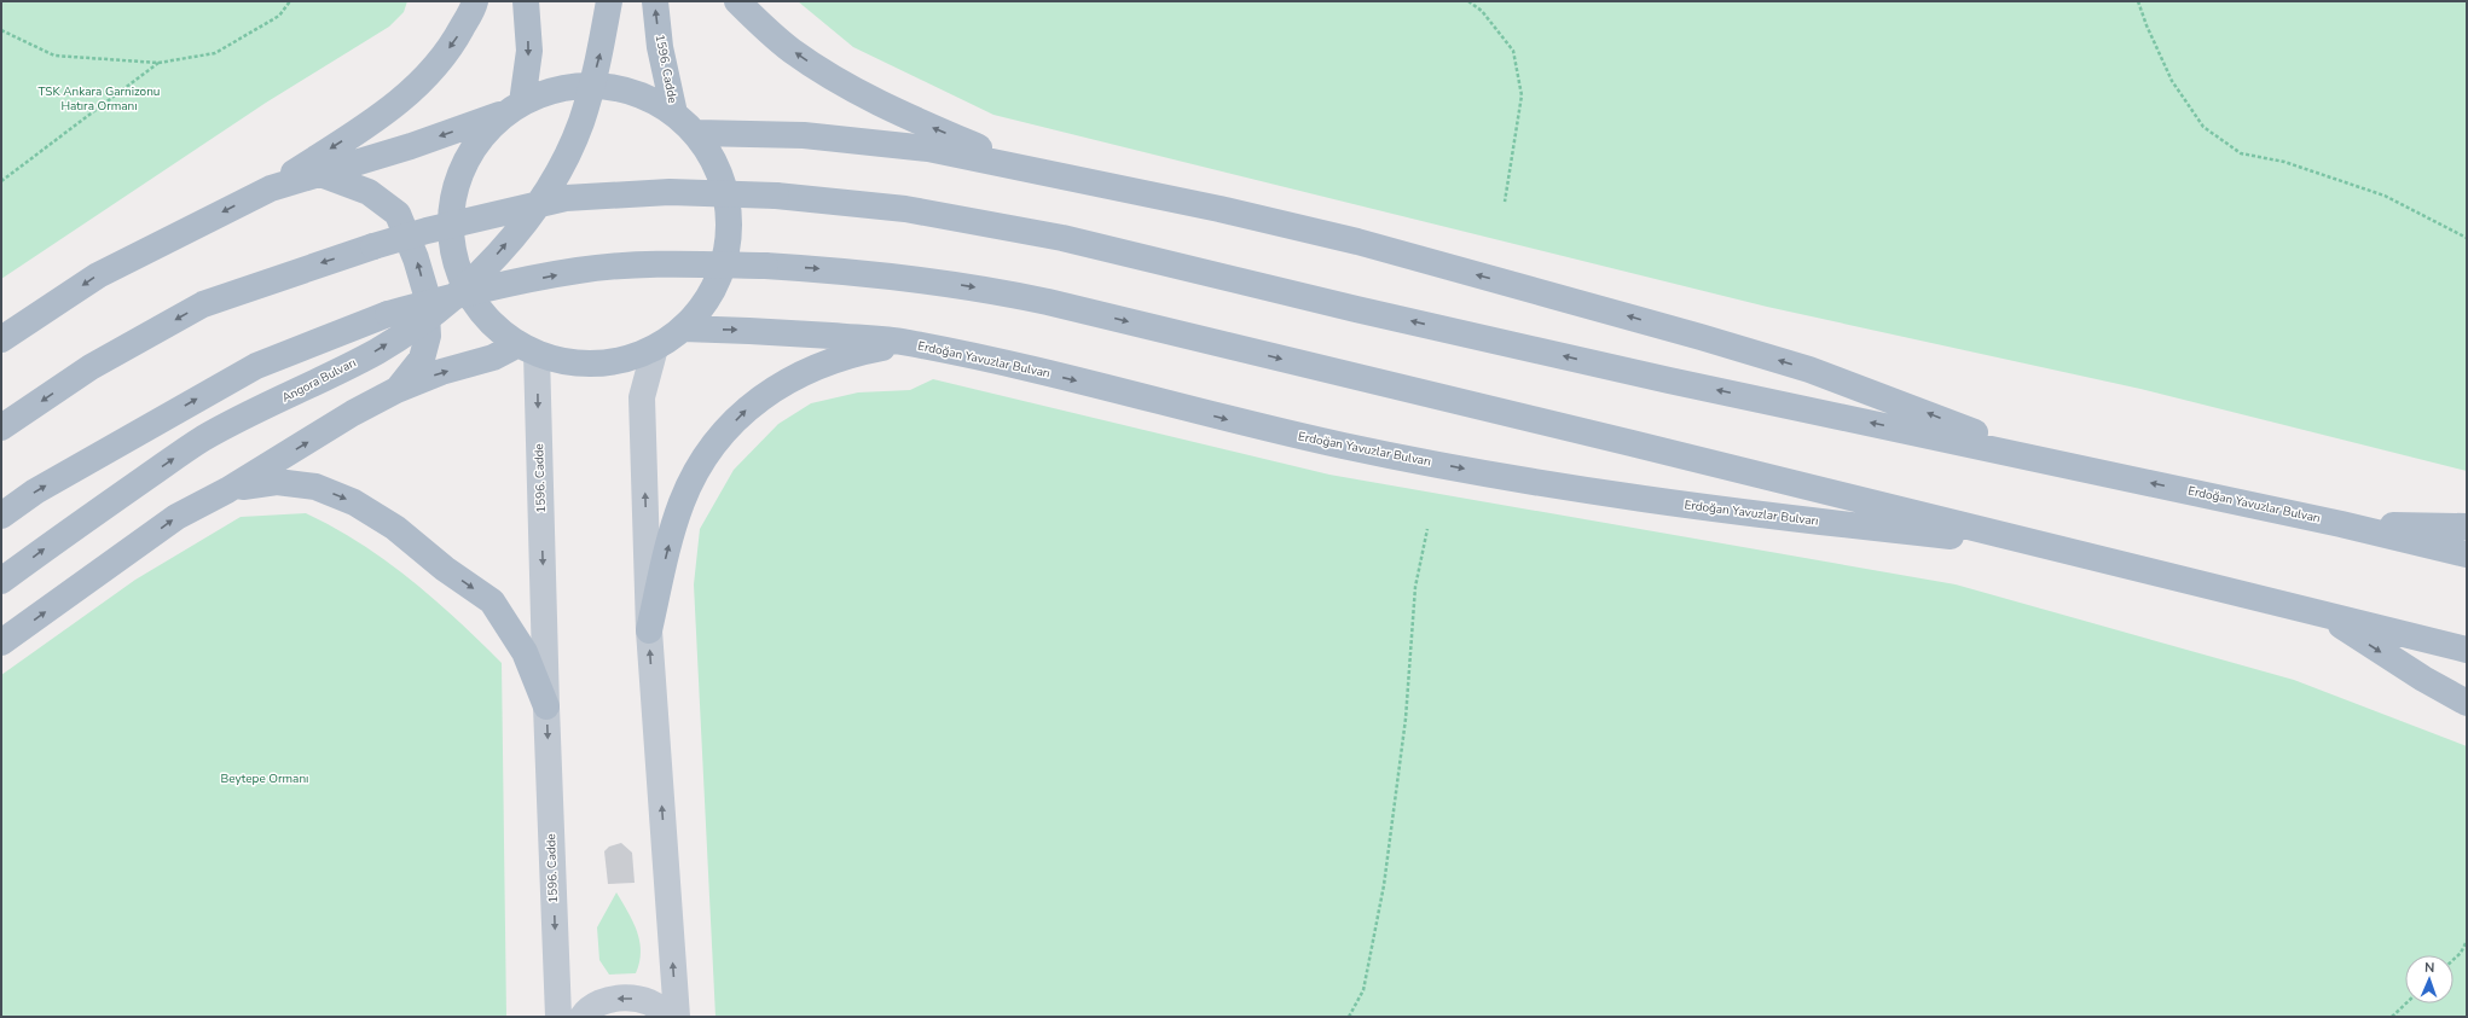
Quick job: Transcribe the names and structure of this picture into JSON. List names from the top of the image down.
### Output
{
  "streets": {
    "main road": ["1596. Cadde", "Erdoğan Yavuzlar Bulvarı", "Angora Bulvarı"]
  },
  "crossings": [
    ["1596. Cadde", "Erdoğan Yavuzlar Bulvarı"]
  ],
  "parks": ["TSK Ankara Garnizonu Hatıra Ormanı", "Beytepe Ormanı"],
  "north": "top"
}
